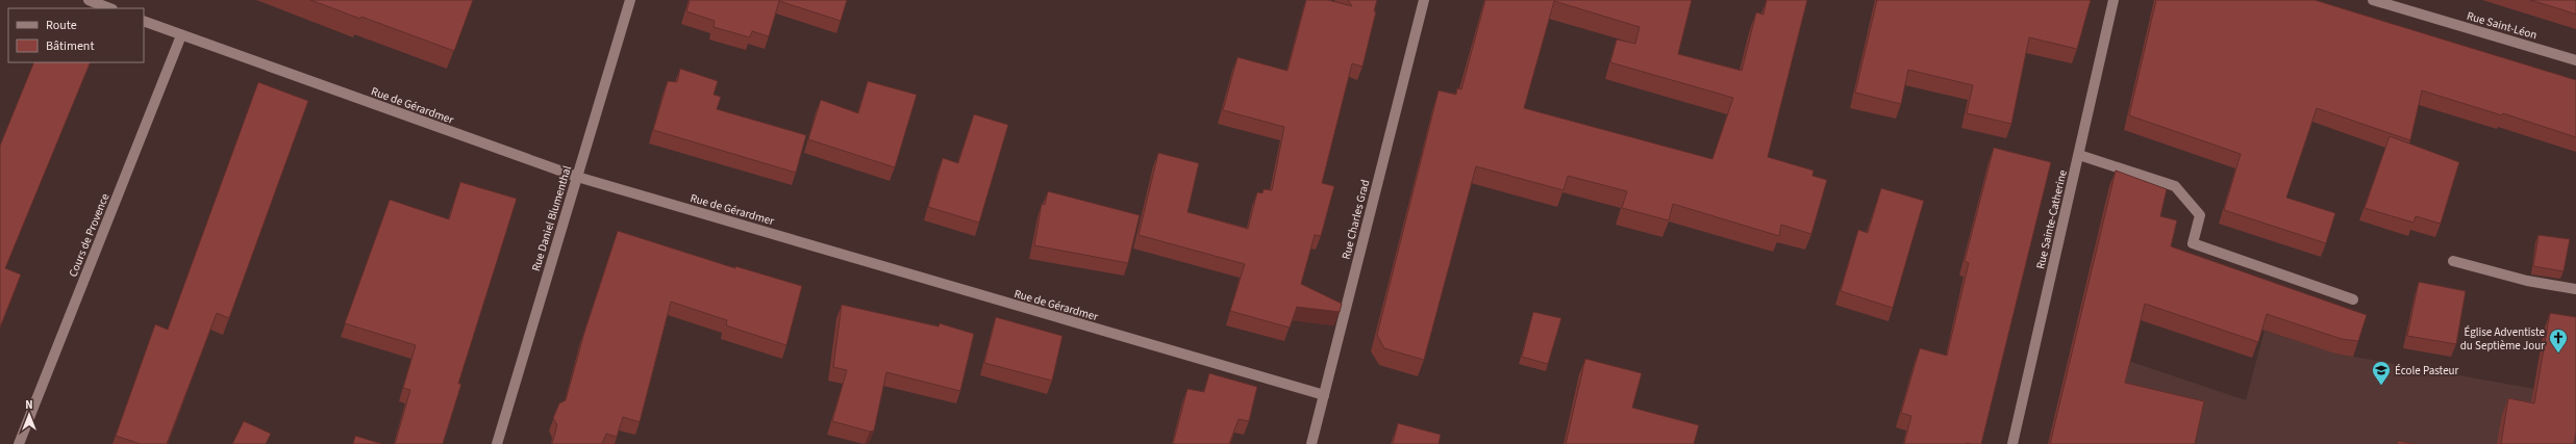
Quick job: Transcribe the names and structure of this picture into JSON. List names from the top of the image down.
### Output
{
  "streets": {
    "street": [
      "Rue Saint-Léon",
      "Rue de Gérardmer",
      "Rue Daniel Blumenthal",
      "Rue Charles Grad",
      "Rue Sainte-Catherine",
      "Cours de Provence"
    ]
  },
  "crossings": [
    ["Rue de Gérardmer", "Rue Daniel Blumenthal"],
    ["Rue de Gérardmer", "Rue Charles Grad"],
    ["Rue de Gérardmer", "Cours de Provence"]
  ],
  "places": {
    "church": ["Église Adventiste du Septième Jour"],
    "school or university": ["École Pasteur"]
  },
  "legend": ["Route", "Bâtiment"],
  "north": "top"
}
